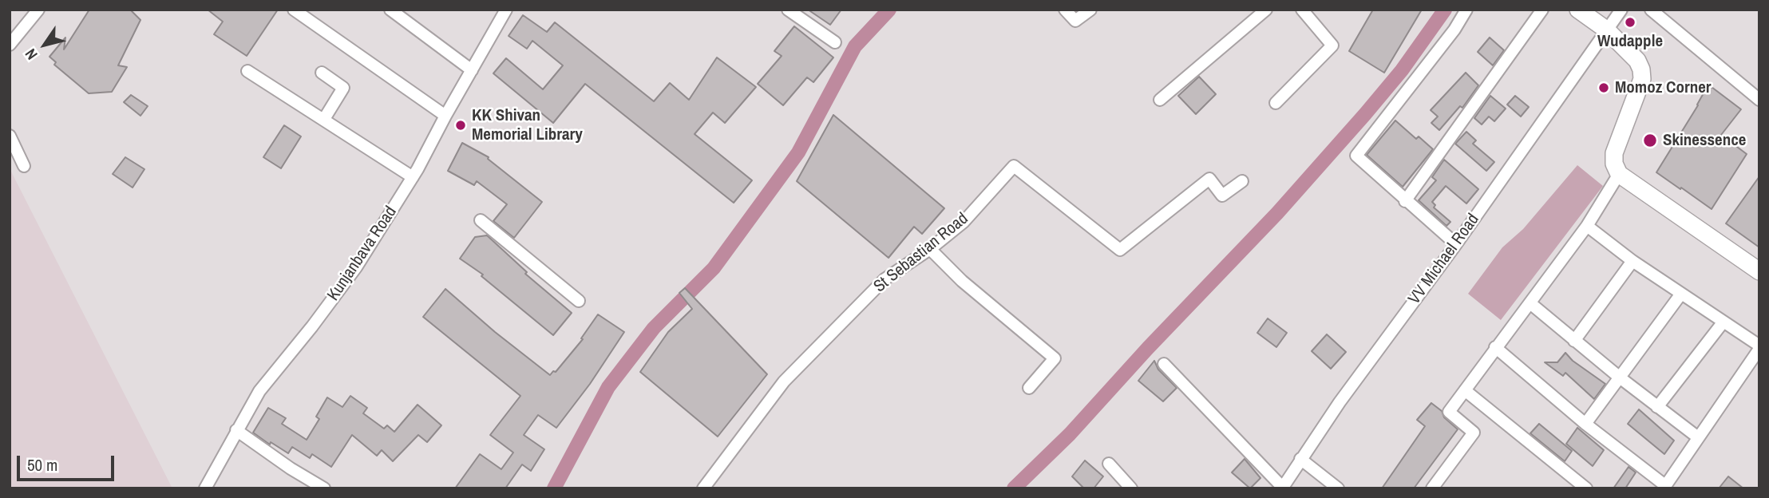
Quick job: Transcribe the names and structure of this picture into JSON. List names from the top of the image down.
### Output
{
  "streets": {
    "street": ["St Sebastian Road", "Kunjanbava Road", "VV Michael Road"]
  },
  "places": [
    "Wudapple",
    "Momoz Corner",
    "KK Shivan Memorial Library",
    "Skinessence"
  ],
  "scale_bar": "50 m",
  "north": "bottom left"
}
